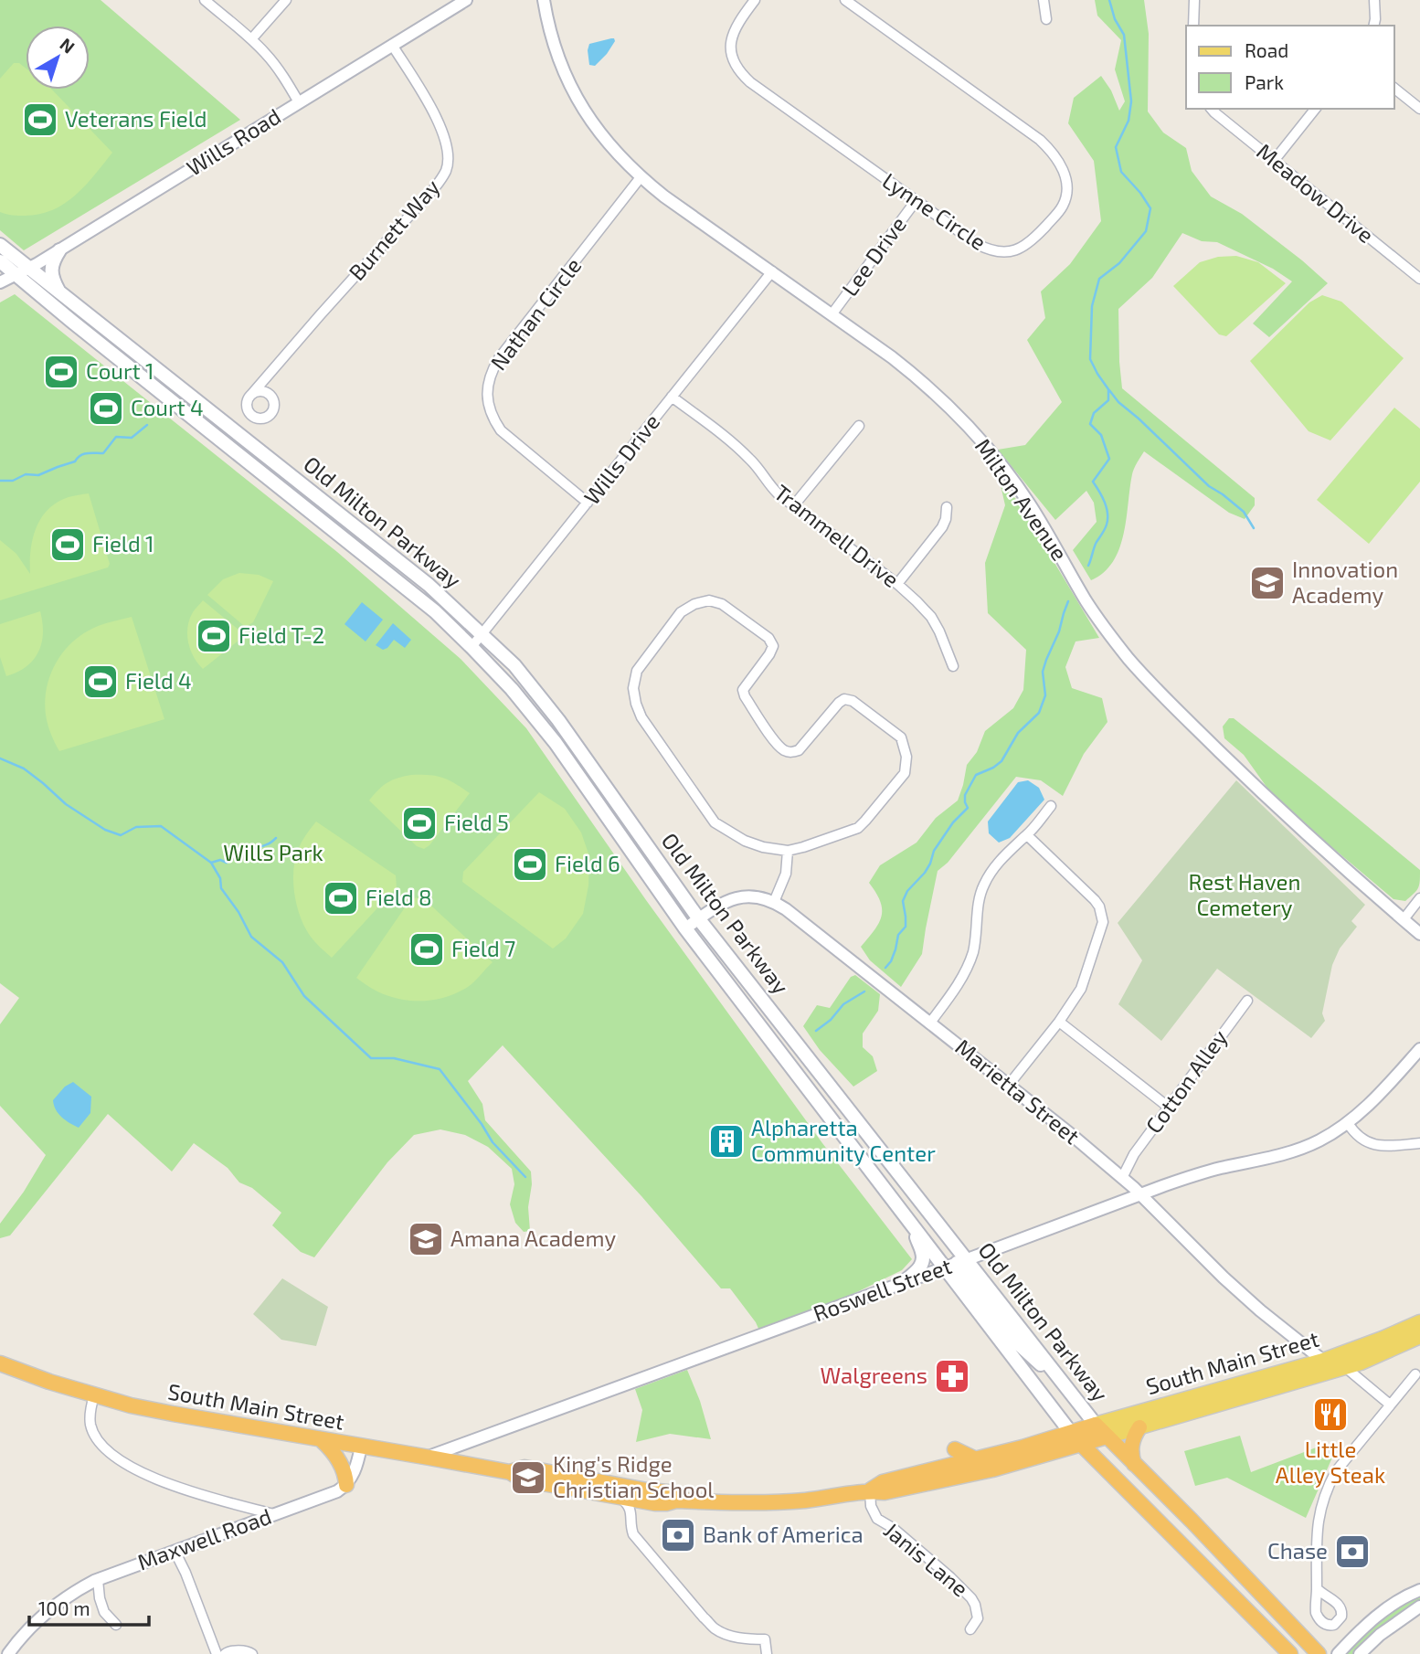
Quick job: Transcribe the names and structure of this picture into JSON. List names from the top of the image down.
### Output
{
  "streets": {
    "highway": ["Old Milton Parkway", "South Main Street"],
    "street": [
      "Wills Road",
      "Meadow Drive",
      "Lynne Circle",
      "Burnett Way",
      "Lee Drive",
      "Nathan Circle",
      "Wills Drive",
      "Milton Avenue",
      "Trammell Drive",
      "Cotton Alley",
      "Marietta Street",
      "Roswell Street",
      "Maxwell Road",
      "Janis Lane"
    ]
  },
  "crossings": [
    ["Wills Road", "Burnett Way"],
    ["Wills Road", "Old Milton Parkway"],
    ["Lynne Circle", "Lee Drive"],
    ["Lee Drive", "Milton Avenue"],
    ["Nathan Circle", "Wills Drive"],
    ["Nathan Circle", "Milton Avenue"],
    ["Wills Drive", "Milton Avenue"],
    ["Wills Drive", "Old Milton Parkway"],
    ["Wills Drive", "Trammell Drive"],
    ["Old Milton Parkway", "Marietta Street"],
    ["Old Milton Parkway", "Roswell Street"],
    ["Old Milton Parkway", "South Main Street"],
    ["Cotton Alley", "Marietta Street"],
    ["Marietta Street", "Roswell Street"],
    ["Marietta Street", "South Main Street"],
    ["Roswell Street", "South Main Street"],
    ["South Main Street", "Janis Lane"]
  ],
  "parks": ["Wills Park", "Rest Haven Cemetery"],
  "places": {
    "sports": [
      "Veterans Field",
      "Court 1",
      "Court 4",
      "Field 1",
      "Field T-2",
      "Field 4",
      "Field 5",
      "Field 6",
      "Field 8",
      "Field 7"
    ],
    "school or university": ["Innovation Academy", "Amana Academy", "King's Ridge Christian School"],
    "building": ["Alpharetta Community Center"],
    "pharmacy": ["Walgreens"],
    "restaurant": ["Little Alley Steak"],
    "bank": ["Bank of America", "Chase"]
  },
  "legend": ["Road", "Park"],
  "scale_bar": "100 m",
  "north": "top right"
}
